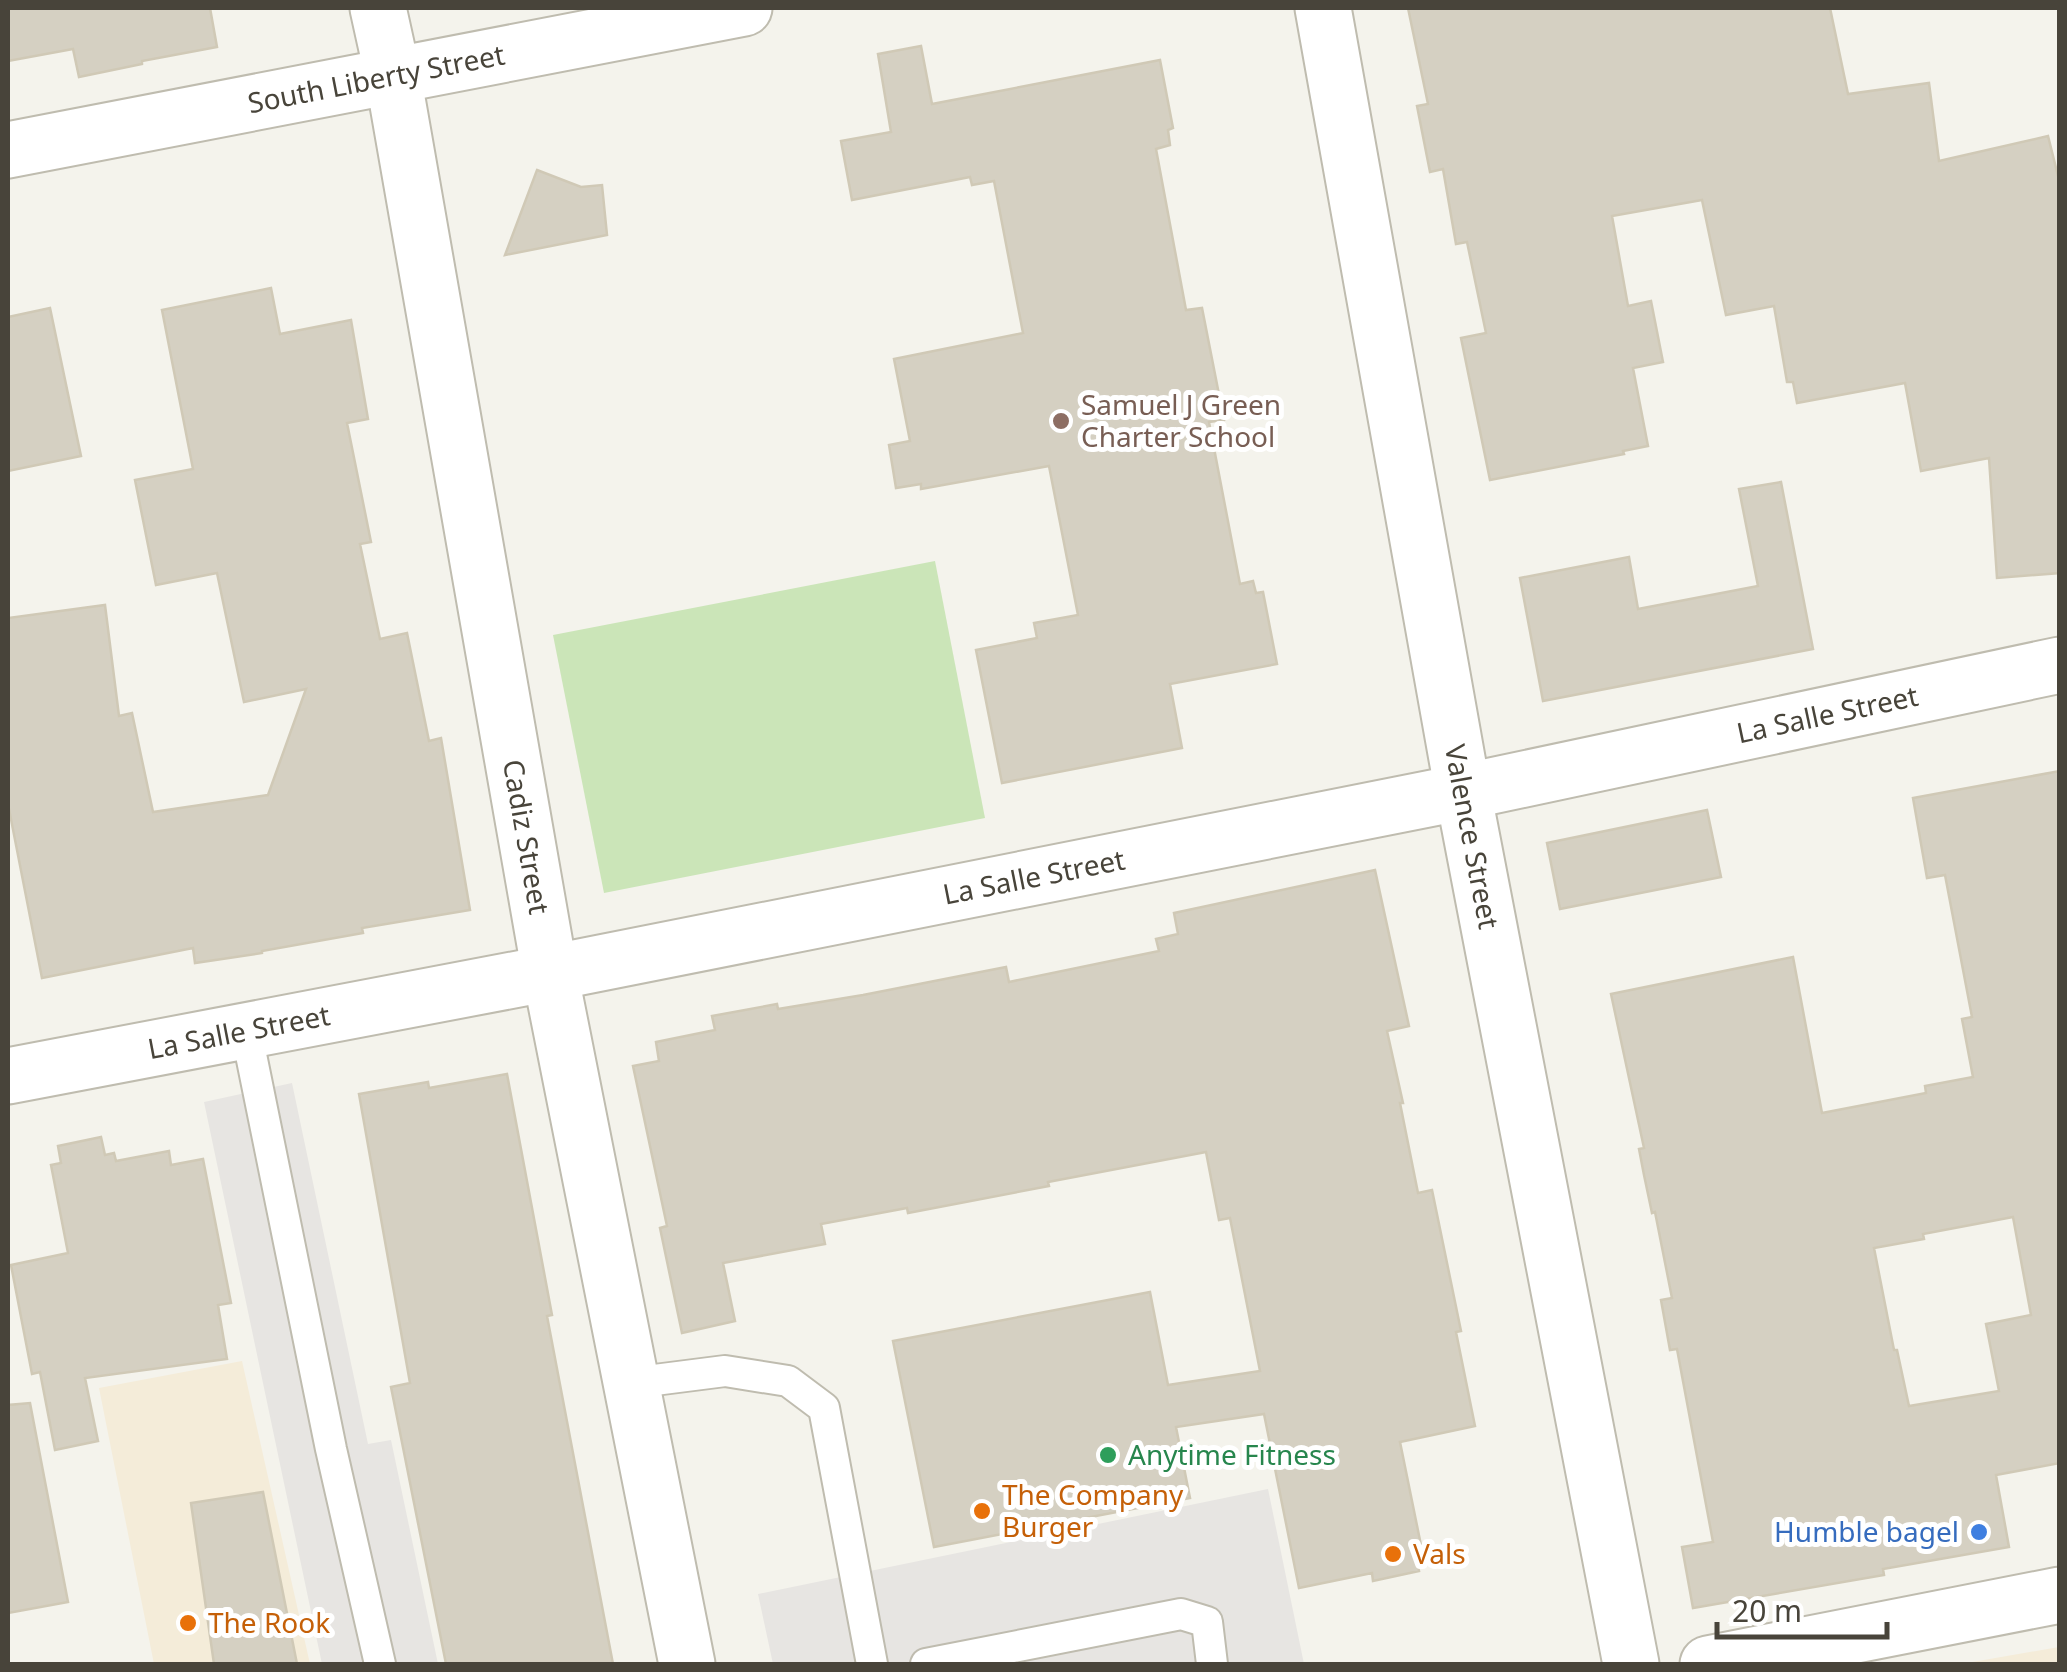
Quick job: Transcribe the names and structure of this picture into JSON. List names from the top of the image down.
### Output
{
  "streets": {
    "street": [
      "South Liberty Street",
      "La Salle Street",
      "Cadiz Street",
      "Valence Street"
    ]
  },
  "crossings": [
    ["South Liberty Street", "Cadiz Street"],
    ["La Salle Street", "Cadiz Street"],
    ["La Salle Street", "Valence Street"]
  ],
  "places": [
    "Samuel J Green Charter School",
    "Anytime Fitness",
    "The Company Burger",
    "Humble bagel",
    "Vals",
    "The Rook"
  ],
  "scale_bar": "20 m"
}
